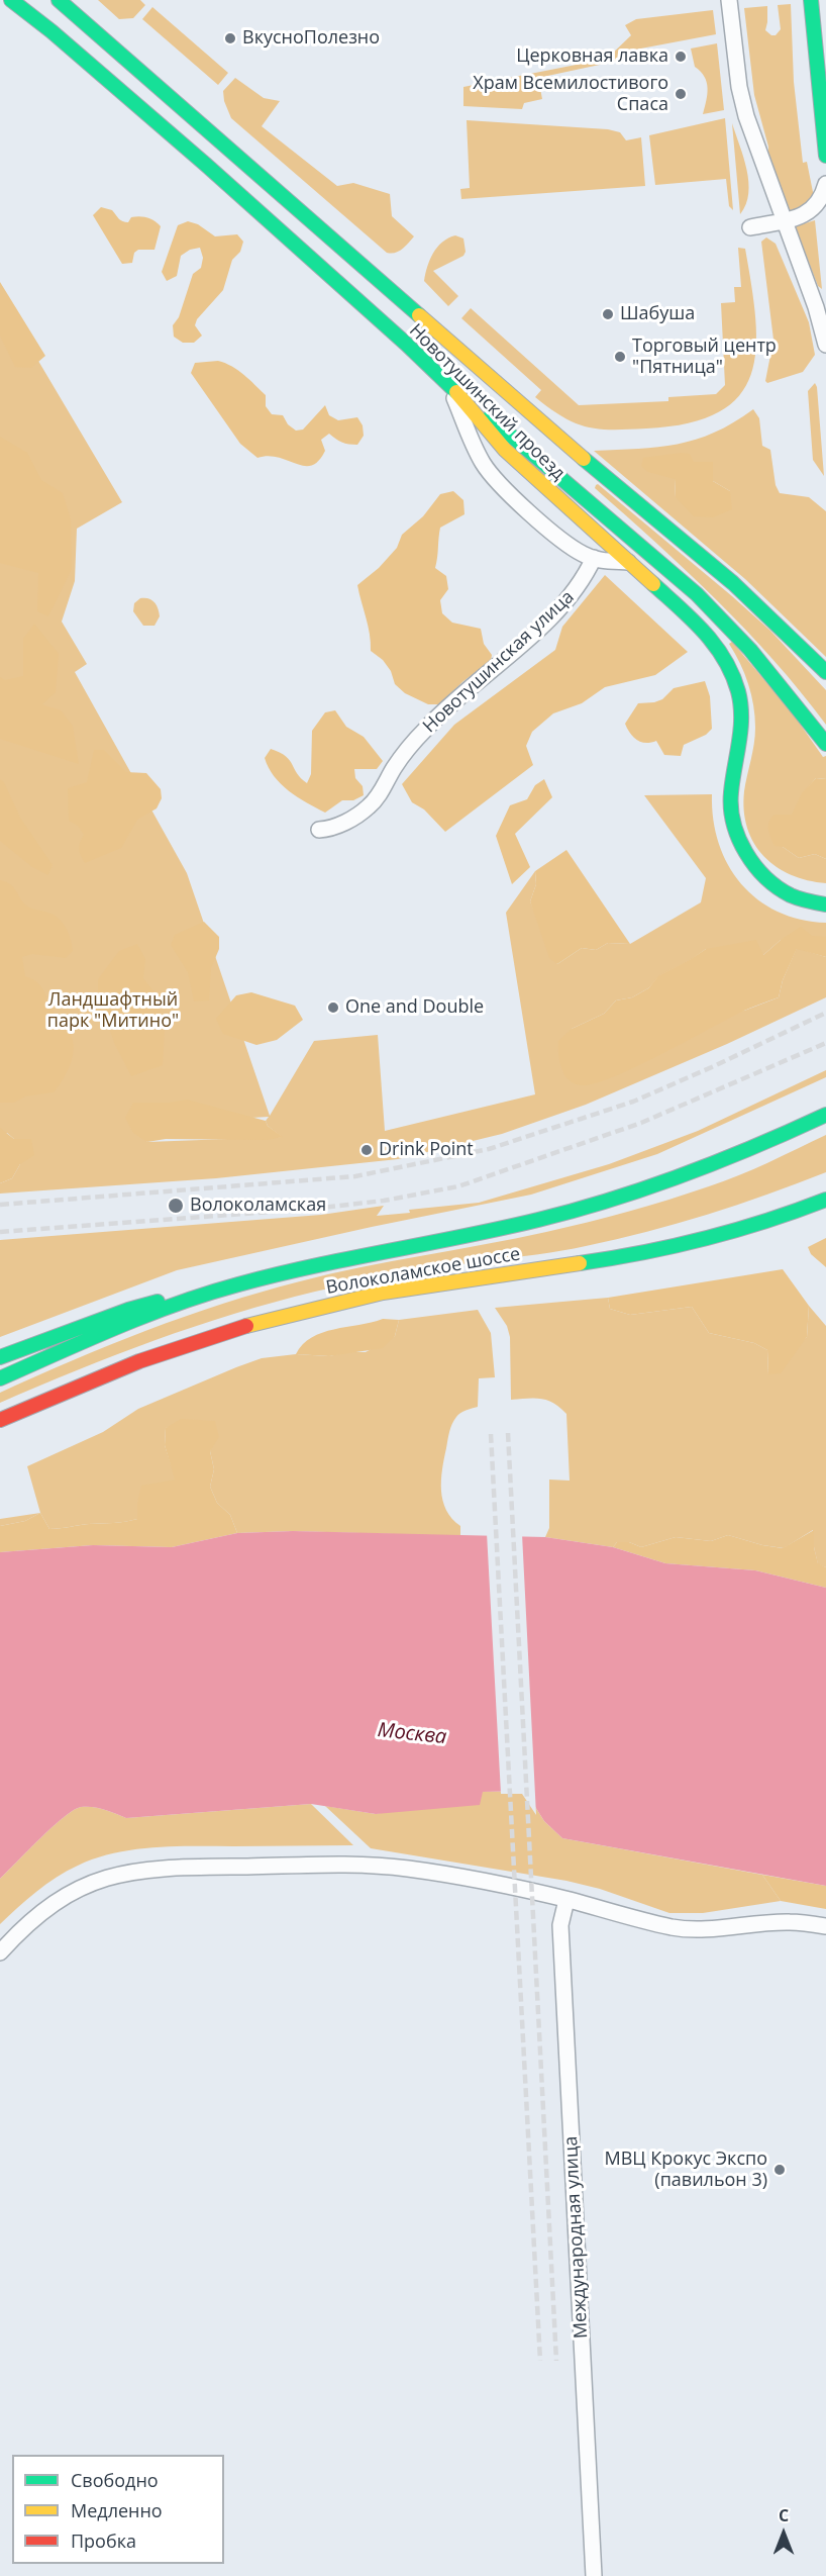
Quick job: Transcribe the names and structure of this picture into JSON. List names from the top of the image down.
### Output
{
  "streets": {
    "main road": ["Новотушинский проезд", "Волоколамское шоссе"],
    "street": ["Новотушинская улица", "Международная улица"]
  },
  "water": ["Москва"],
  "parks": ["Ландшафтный парк \"Митино\""],
  "places": [
    "ВкусноПолезно",
    "Церковная лавка",
    "Храм Всемилостивого Спаса",
    "Шабуша",
    "Торговый центр \"Пятница\"",
    "One and Double",
    "Drink Point",
    "Волоколамская",
    "МВЦ Крокус Экспо (павильон 3)"
  ],
  "legend": ["Свободно", "Медленно", "Пробка"],
  "north": "top"
}
